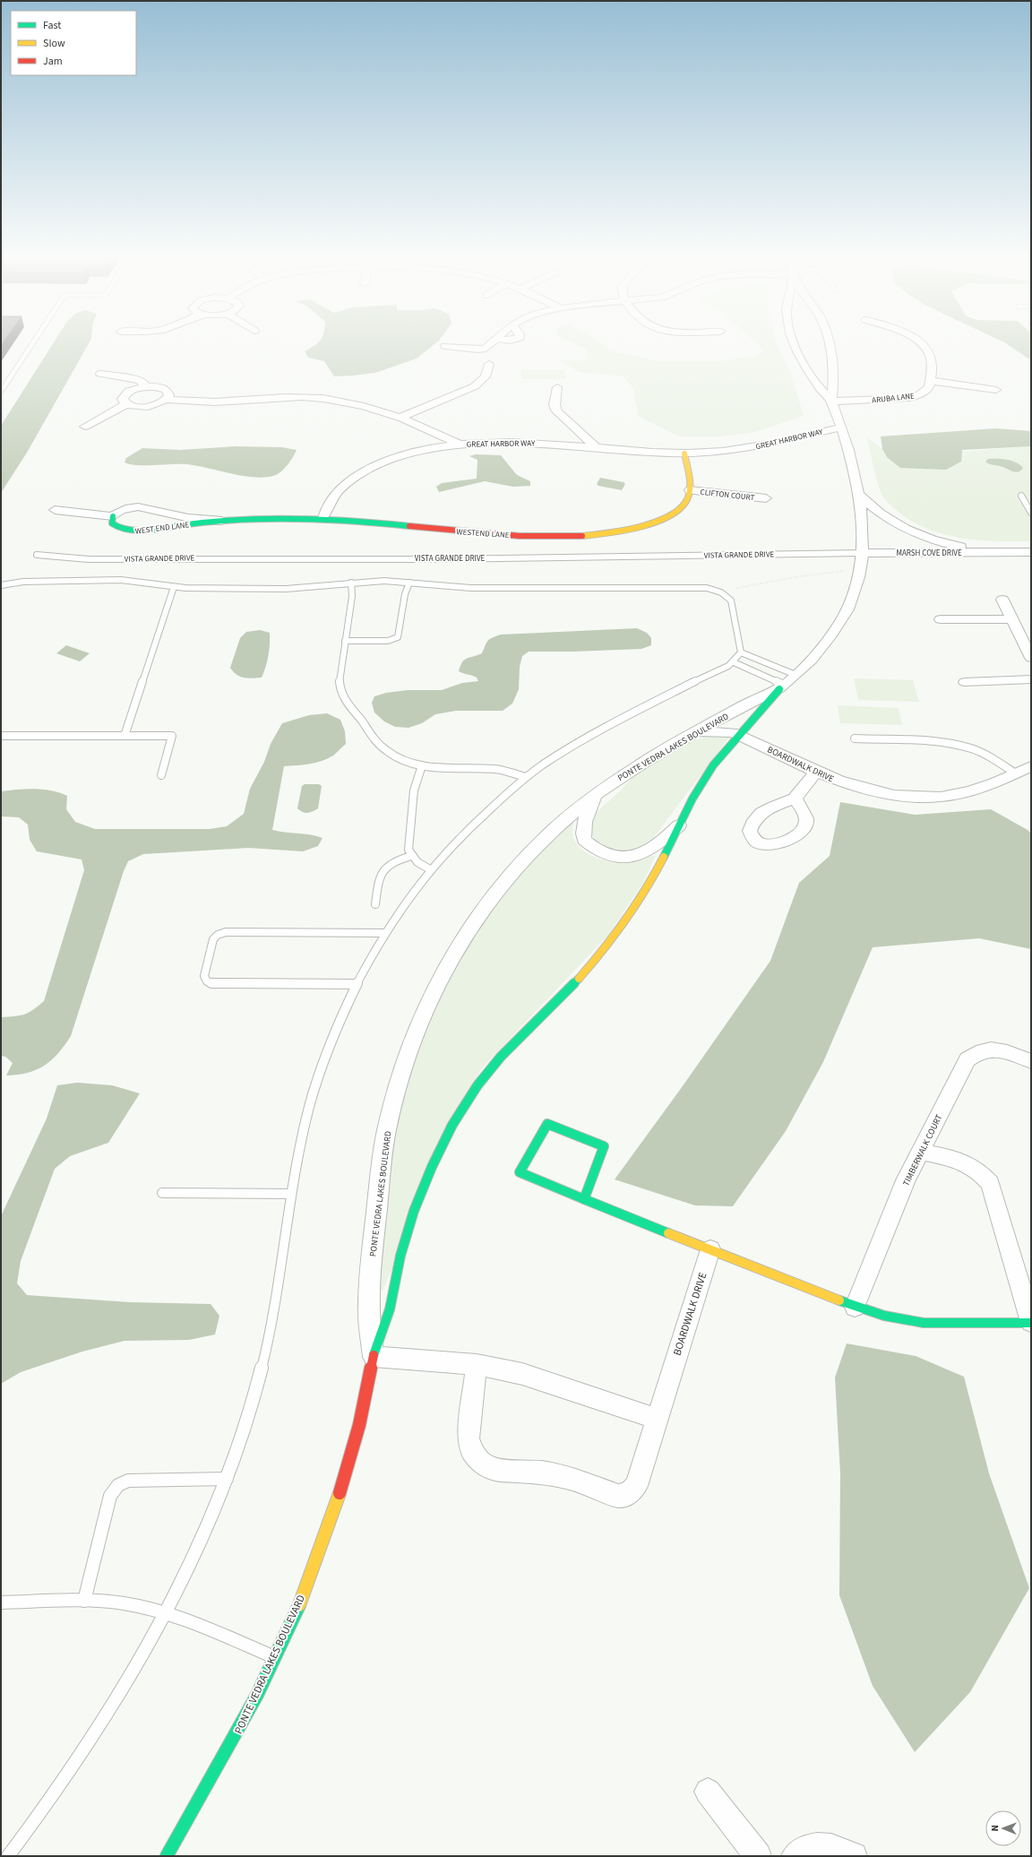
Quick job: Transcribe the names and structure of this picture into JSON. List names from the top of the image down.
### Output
{
  "streets": {
    "street": [
      "ARUBA LANE",
      "GREAT HARBOR WAY",
      "CLIFTON COURT",
      "WEST END LANE",
      "WESTEND LANE",
      "MARSH COVE DRIVE",
      "PONTE VEDRA LAKES BOULEVARD",
      "BOARDWALK DRIVE",
      "TIMBERWALK COURT"
    ],
    "lane": ["VISTA GRANDE DRIVE"]
  },
  "crossings": [
    ["ARUBA LANE", "PONTE VEDRA LAKES BOULEVARD"],
    ["GREAT HARBOR WAY", "PONTE VEDRA LAKES BOULEVARD"],
    ["CLIFTON COURT", "WESTEND LANE"],
    ["WEST END LANE", "WESTEND LANE"],
    ["MARSH COVE DRIVE", "VISTA GRANDE DRIVE"],
    ["MARSH COVE DRIVE", "PONTE VEDRA LAKES BOULEVARD"],
    ["VISTA GRANDE DRIVE", "PONTE VEDRA LAKES BOULEVARD"],
    ["PONTE VEDRA LAKES BOULEVARD", "BOARDWALK DRIVE"]
  ],
  "legend": ["Fast", "Slow", "Jam"],
  "north": "left"
}
